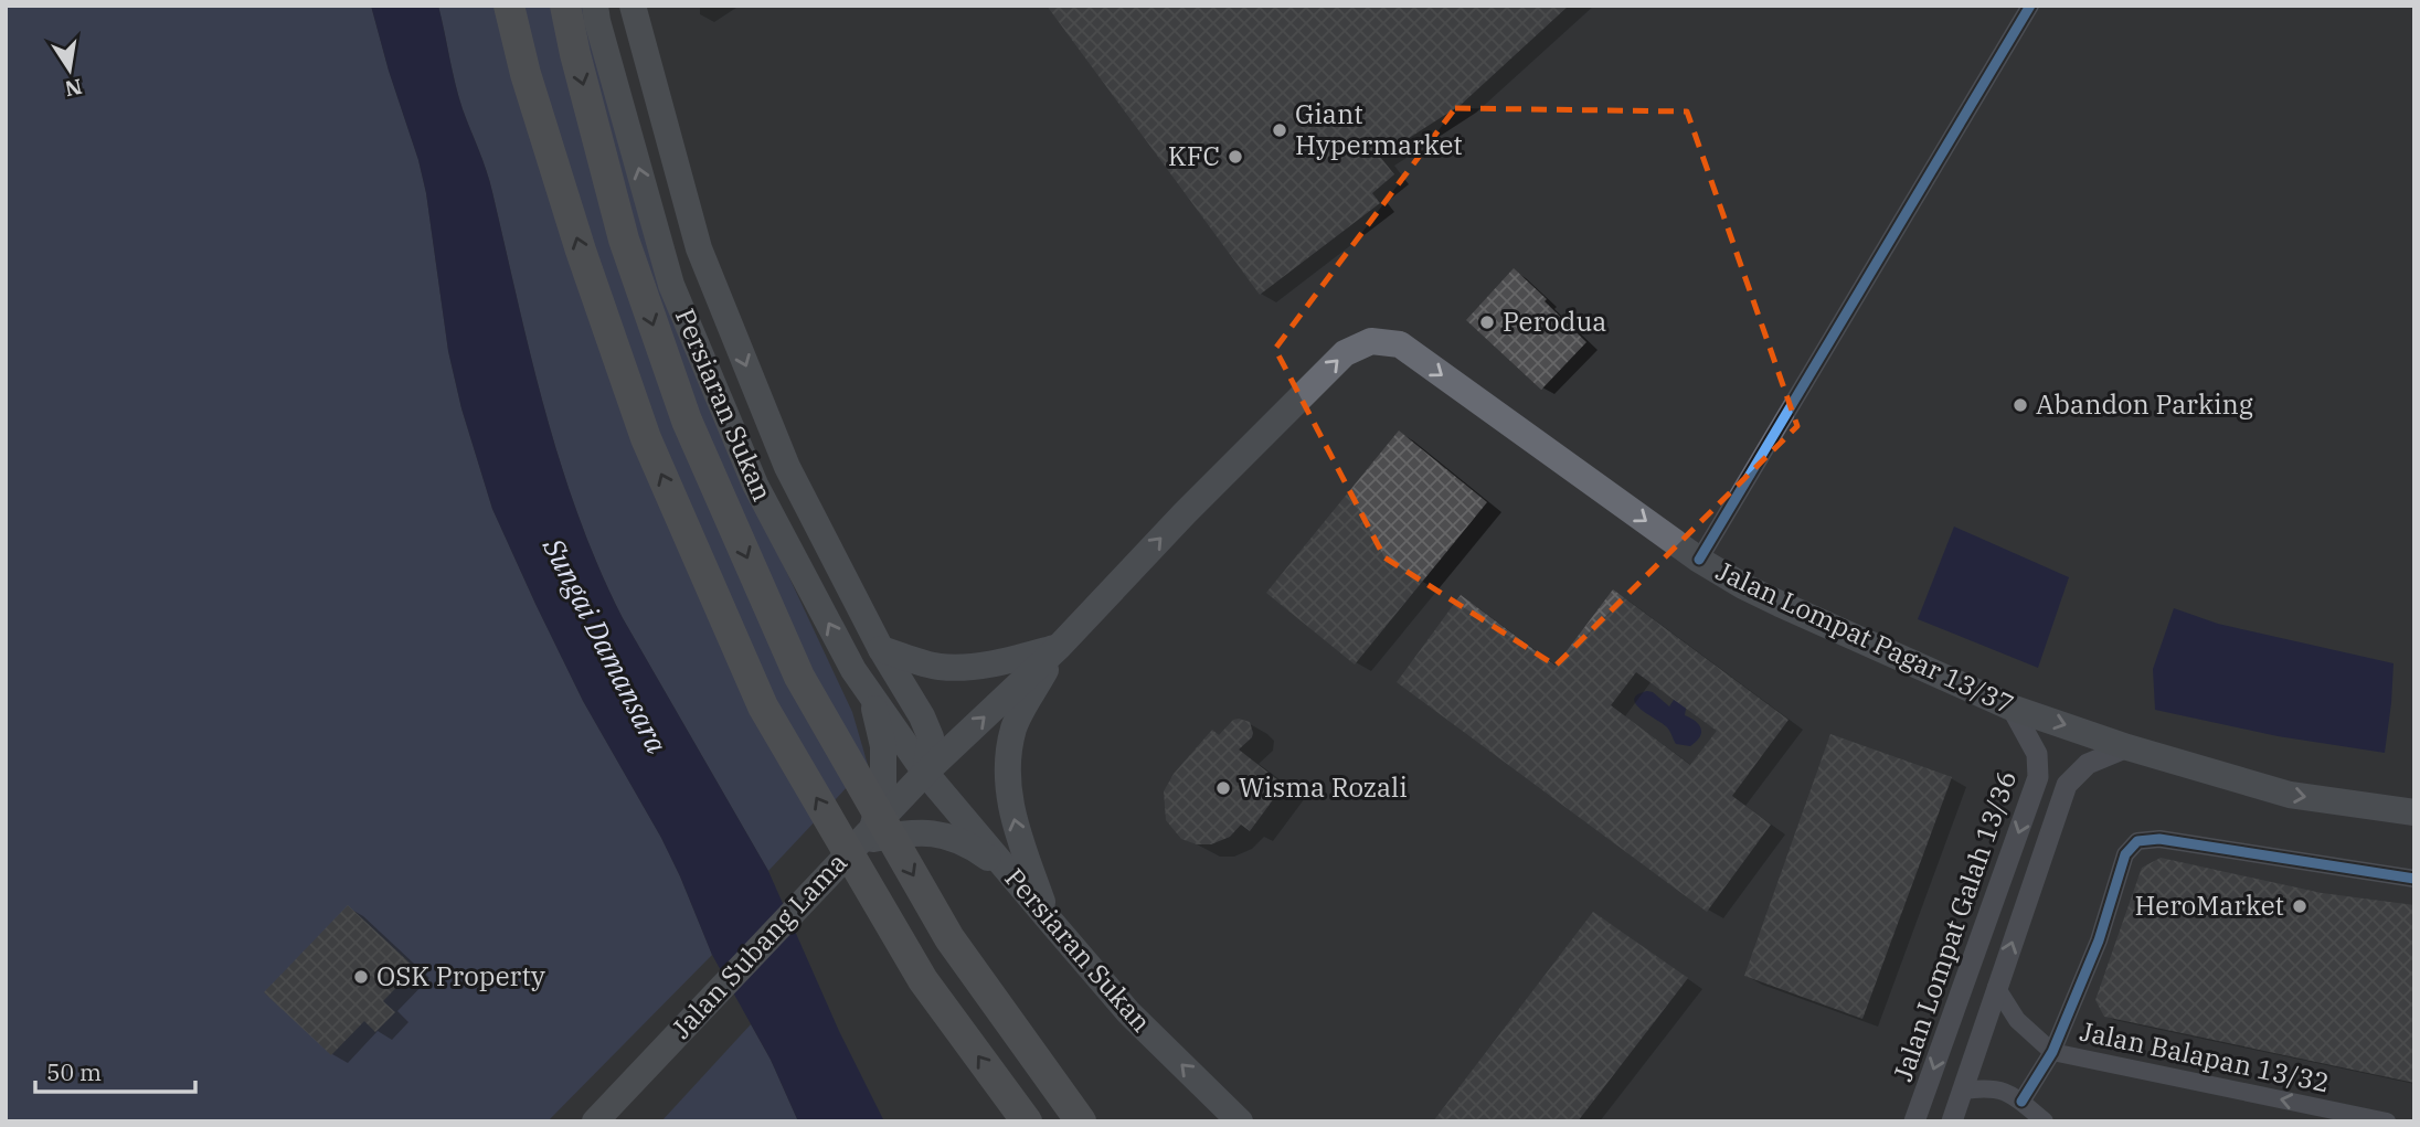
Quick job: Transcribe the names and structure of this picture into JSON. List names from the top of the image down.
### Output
{
  "streets": {
    "main road": ["Persiaran Sukan", "Jalan Lompat Pagar 13/37", "Jalan Subang Lama"],
    "street": ["Jalan Lompat Galah 13/36", "Jalan Balapan 13/32"]
  },
  "crossings": [
    ["Persiaran Sukan", "Jalan Subang Lama"],
    ["Jalan Lompat Pagar 13/37", "Jalan Lompat Galah 13/36"],
    ["Jalan Lompat Pagar 13/37", "Jalan Subang Lama"]
  ],
  "one_way": ["Jalan Lompat Pagar 13/37", "Jalan Balapan 13/32"],
  "water": ["Sungai Damansara"],
  "places": [
    "Giant Hypermarket",
    "KFC",
    "Perodua",
    "Abandon Parking",
    "Wisma Rozali",
    "HeroMarket",
    "OSK Property"
  ],
  "scale_bar": "50 m",
  "north": "bottom"
}
